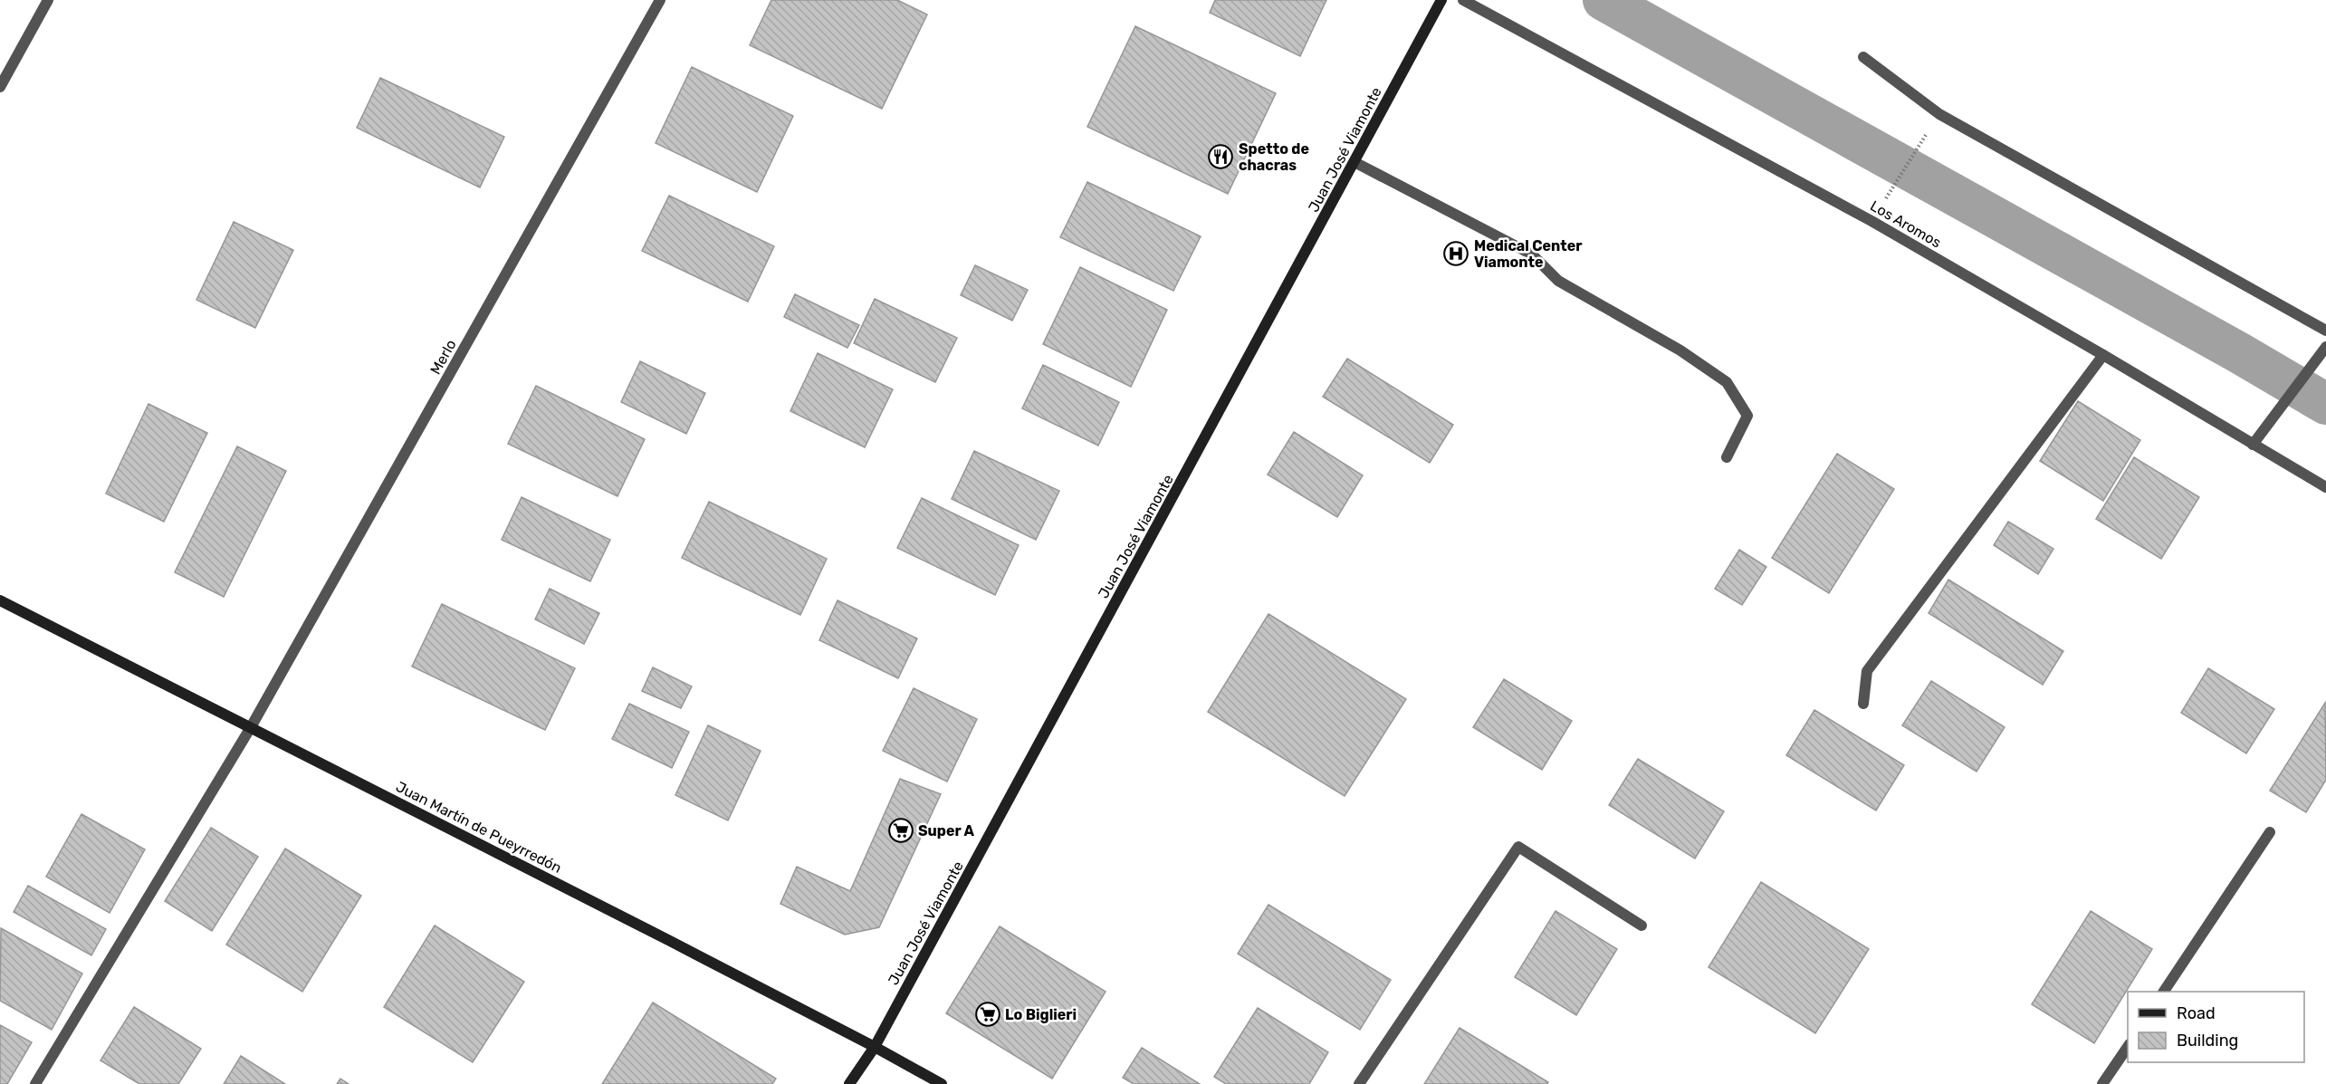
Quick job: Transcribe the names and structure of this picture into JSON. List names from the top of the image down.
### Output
{
  "streets": {
    "main road": ["Juan José Viamonte", "Juan Martín de Pueyrredón"],
    "street": ["Los Aromos", "Merlo"]
  },
  "crossings": [
    ["Juan José Viamonte", "Juan Martín de Pueyrredón"],
    ["Merlo", "Juan Martín de Pueyrredón"]
  ],
  "places": {
    "restaurant": ["Spetto de chacras"],
    "hospital": ["Medical Center Viamonte"],
    "supermarket": ["Super A", "Lo Biglieri"]
  },
  "legend": ["Road", "Building"]
}
